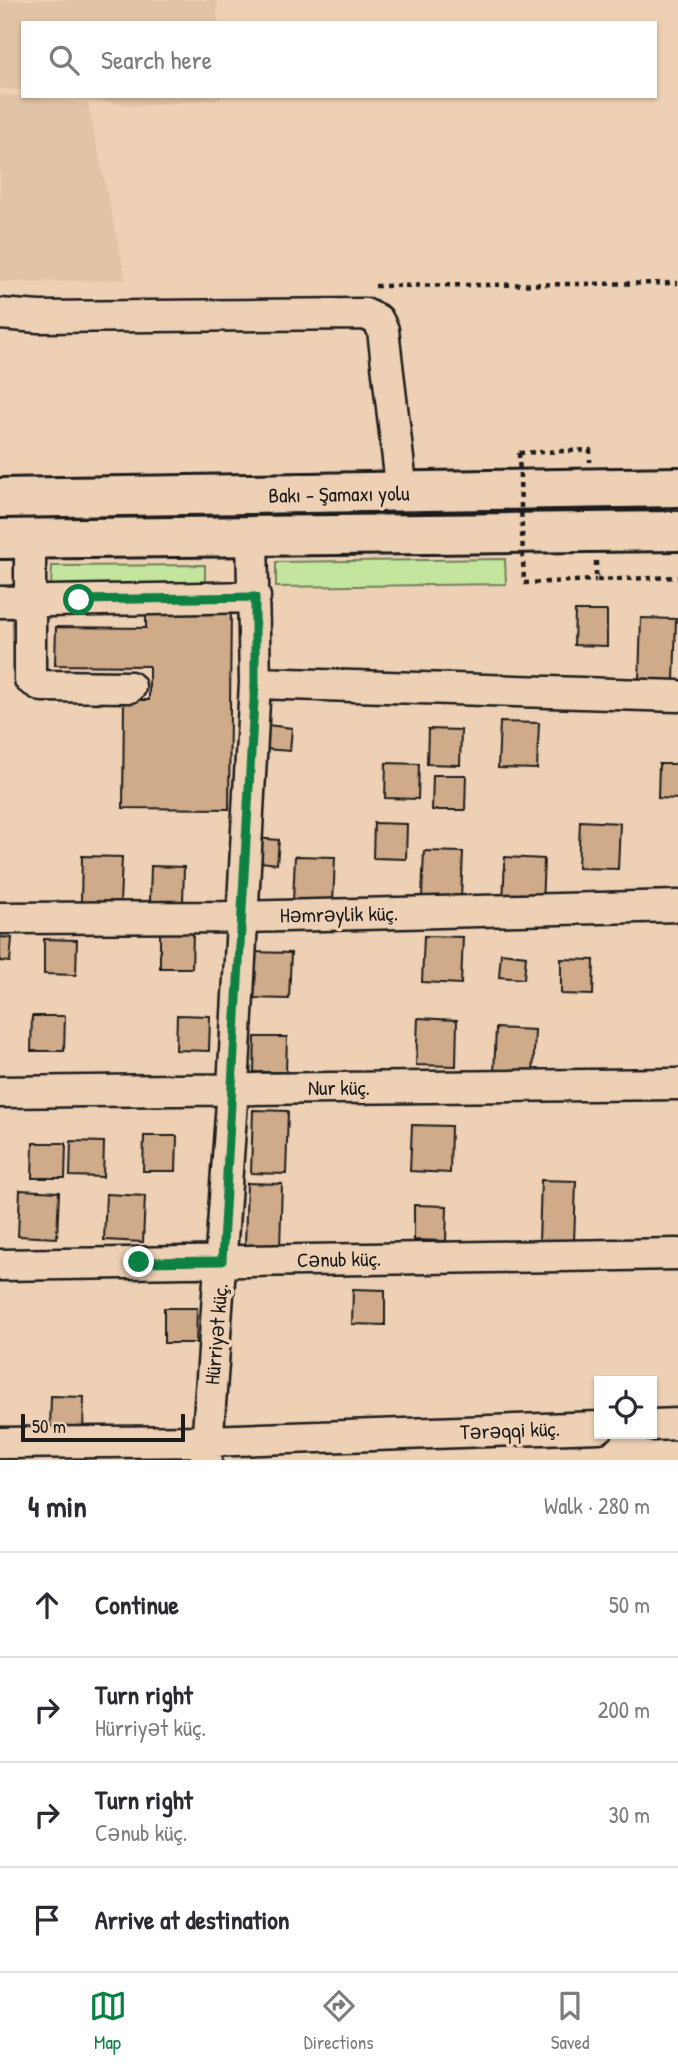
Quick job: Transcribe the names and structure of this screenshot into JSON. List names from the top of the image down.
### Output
{
  "streets": {
    "highway": ["Bakı - Şamaxı yolu"],
    "street": [
      "Həmrəylik küç.",
      "Nur küç.",
      "Cənub küç.",
      "Hürriyət küç.",
      "Tərəqqi küç."
    ]
  },
  "crossings": [
    ["Bakı - Şamaxı yolu", "Hürriyət küç."],
    ["Həmrəylik küç.", "Hürriyət küç."],
    ["Nur küç.", "Hürriyət küç."],
    ["Cənub küç.", "Hürriyət küç."],
    ["Hürriyət küç.", "Tərəqqi küç."]
  ],
  "scale_bar": "50 m",
  "page": {
    "search": "Search here",
    "scale": "50 m",
    "heading": ["4 min", "Walk · 280 m"],
    "list": [
      ["Continue", "50 m"],
      ["Turn right", "Hürriyət küç.", "200 m"],
      ["Turn right", "Cənub küç.", "30 m"],
      "Arrive at destination"
    ],
    "nav": ["Map", "Directions", "Saved"]
  }
}
